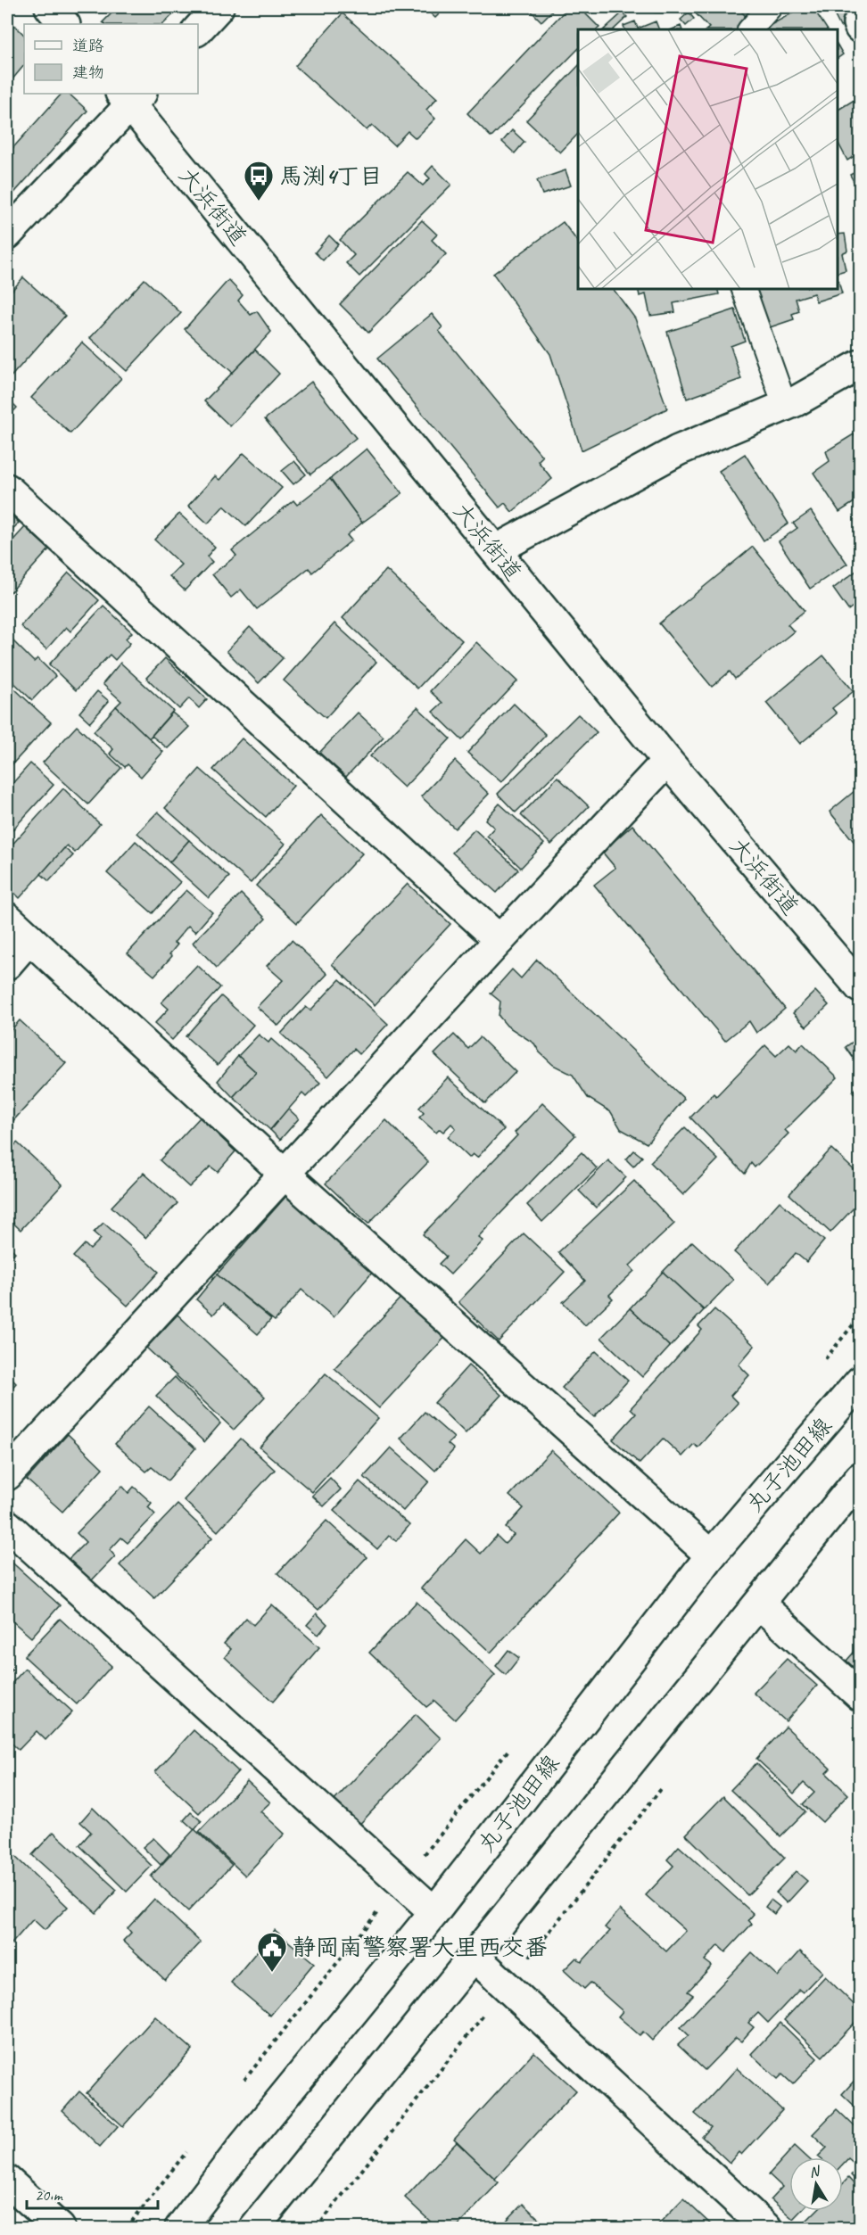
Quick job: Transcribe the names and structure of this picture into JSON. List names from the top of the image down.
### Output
{
  "streets": {
    "street": ["大浜街道", "丸子池田線"]
  },
  "places": {
    "bus stop": ["馬渕4丁目"],
    "public building": ["静岡南警察署大里西交番"]
  },
  "legend": ["道路", "建物"],
  "scale_bar": "20 m",
  "north": "top"
}
